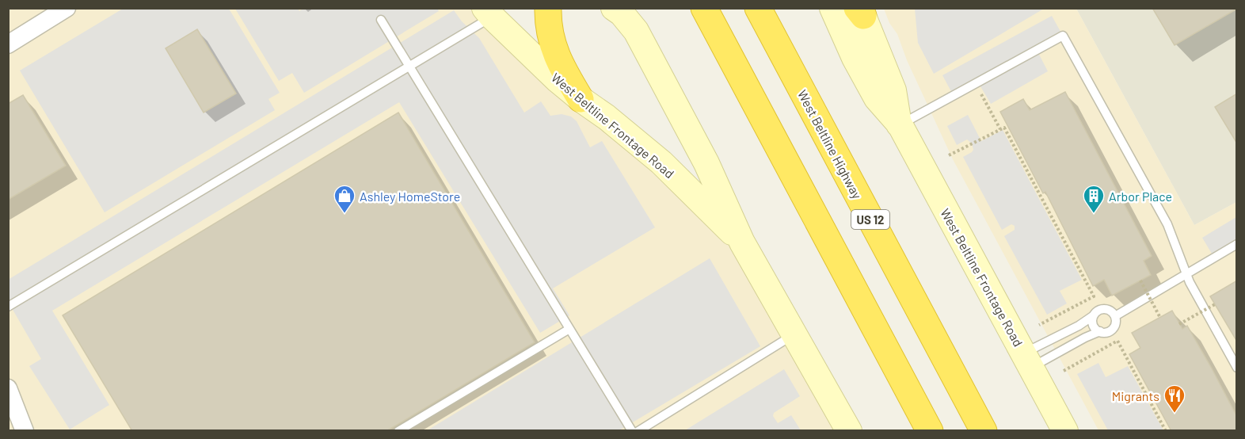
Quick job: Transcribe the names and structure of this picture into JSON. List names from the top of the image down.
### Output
{
  "streets": {
    "highway": ["West Beltline Highway", "US 12"],
    "street": ["West Beltline Frontage Road"]
  },
  "places": {
    "shop": ["Ashley HomeStore"],
    "building": ["Arbor Place"],
    "restaurant": ["Migrants"]
  }
}
